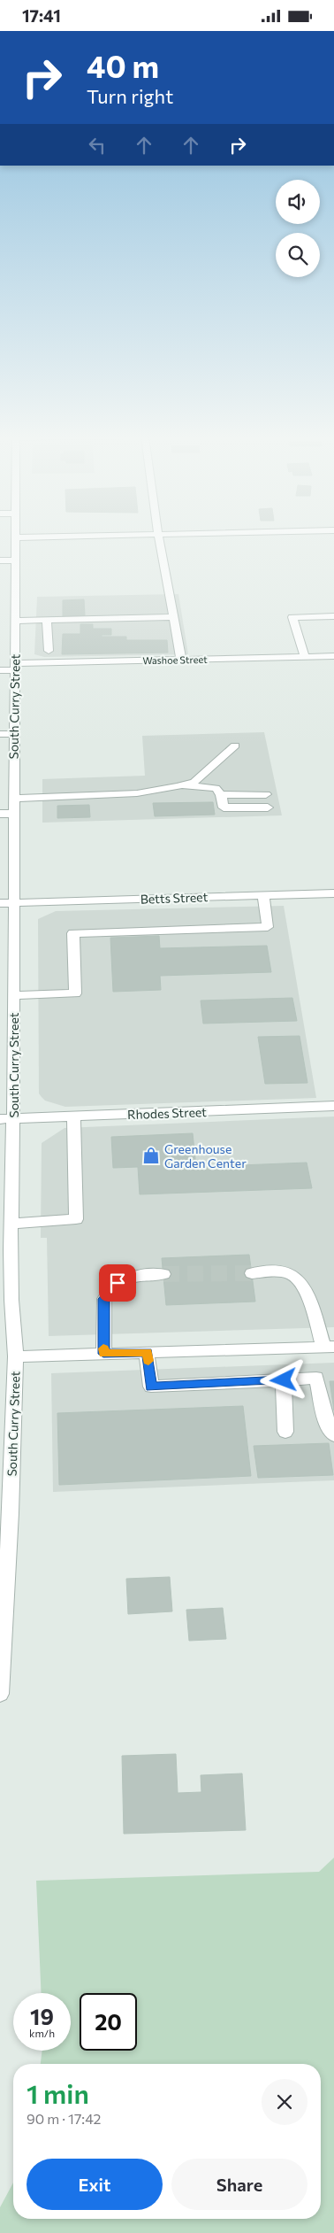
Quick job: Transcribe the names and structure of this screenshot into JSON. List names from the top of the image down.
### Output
{
  "streets": {
    "street": [
      "Washoe Street",
      "South Curry Street",
      "Betts Street",
      "Rhodes Street"
    ]
  },
  "crossings": [
    ["Washoe Street", "South Curry Street"],
    ["South Curry Street", "Betts Street"],
    ["South Curry Street", "Rhodes Street"]
  ],
  "places": {
    "shop": ["Greenhouse Garden Center"]
  },
  "page": {
    "status": "17:41",
    "turn": ["40 m", "Turn right"],
    "speed": "19 km/h",
    "limit": "20",
    "heading": ["1 min", "90 m · 17:42"],
    "buttons": ["Exit", "Share"]
  }
}
